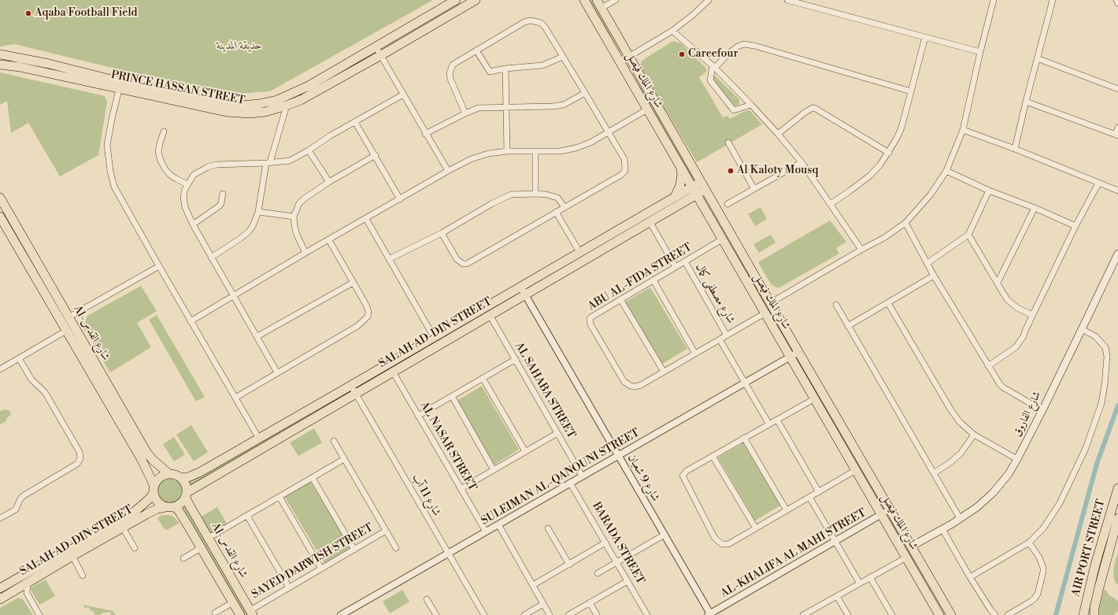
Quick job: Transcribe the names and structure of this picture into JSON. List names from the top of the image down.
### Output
{
  "streets": {
    "main road": [
      "شارع الملك فيصل",
      "PRINCE HASSAN STREET",
      "Al-شارع القدس",
      "SALAH AD-DIN STREET",
      "شارع الفاروق",
      "AIR PORT STREET"
    ],
    "street": [
      "ABU AL-FIDA STREET",
      "شارع مصطفى كمال",
      "AL SAHABA STREET",
      "AL NASAR STREET",
      "SULEIMAN AL-QANOUNI STREET",
      "شارع 9 شعبان",
      "شارع 11 آب",
      "BARADA STREET",
      "AL-KHALIFA AL MAHI STREET",
      "SAYED DARWISH STREET"
    ]
  },
  "crossings": [
    ["شارع الملك فيصل", "ABU AL-FIDA STREET"],
    ["شارع الملك فيصل", "SALAH AD-DIN STREET"],
    ["شارع الملك فيصل", "شارع الفاروق"],
    ["شارع الملك فيصل", "SULEIMAN AL-QANOUNI STREET"],
    ["شارع الملك فيصل", "AL-KHALIFA AL MAHI STREET"],
    ["ABU AL-FIDA STREET", "شارع مصطفى كمال"],
    ["Al-شارع القدس", "SALAH AD-DIN STREET"],
    ["Al-شارع القدس", "SAYED DARWISH STREET"],
    ["SALAH AD-DIN STREET", "AL SAHABA STREET"],
    ["SALAH AD-DIN STREET", "AL NASAR STREET"],
    ["SALAH AD-DIN STREET", "شارع 9 شعبان"],
    ["SALAH AD-DIN STREET", "شارع 11 آب"],
    ["AL SAHABA STREET", "SULEIMAN AL-QANOUNI STREET"],
    ["AL NASAR STREET", "SULEIMAN AL-QANOUNI STREET"],
    ["SULEIMAN AL-QANOUNI STREET", "شارع 9 شعبان"],
    ["SULEIMAN AL-QANOUNI STREET", "شارع 11 آب"],
    ["SULEIMAN AL-QANOUNI STREET", "BARADA STREET"],
    ["شارع 9 شعبان", "AL-KHALIFA AL MAHI STREET"]
  ],
  "parks": ["حديقة المدينة"],
  "places": ["Aqaba Football Field", "Careefour", "Al Kaloty Mousq"]
}
